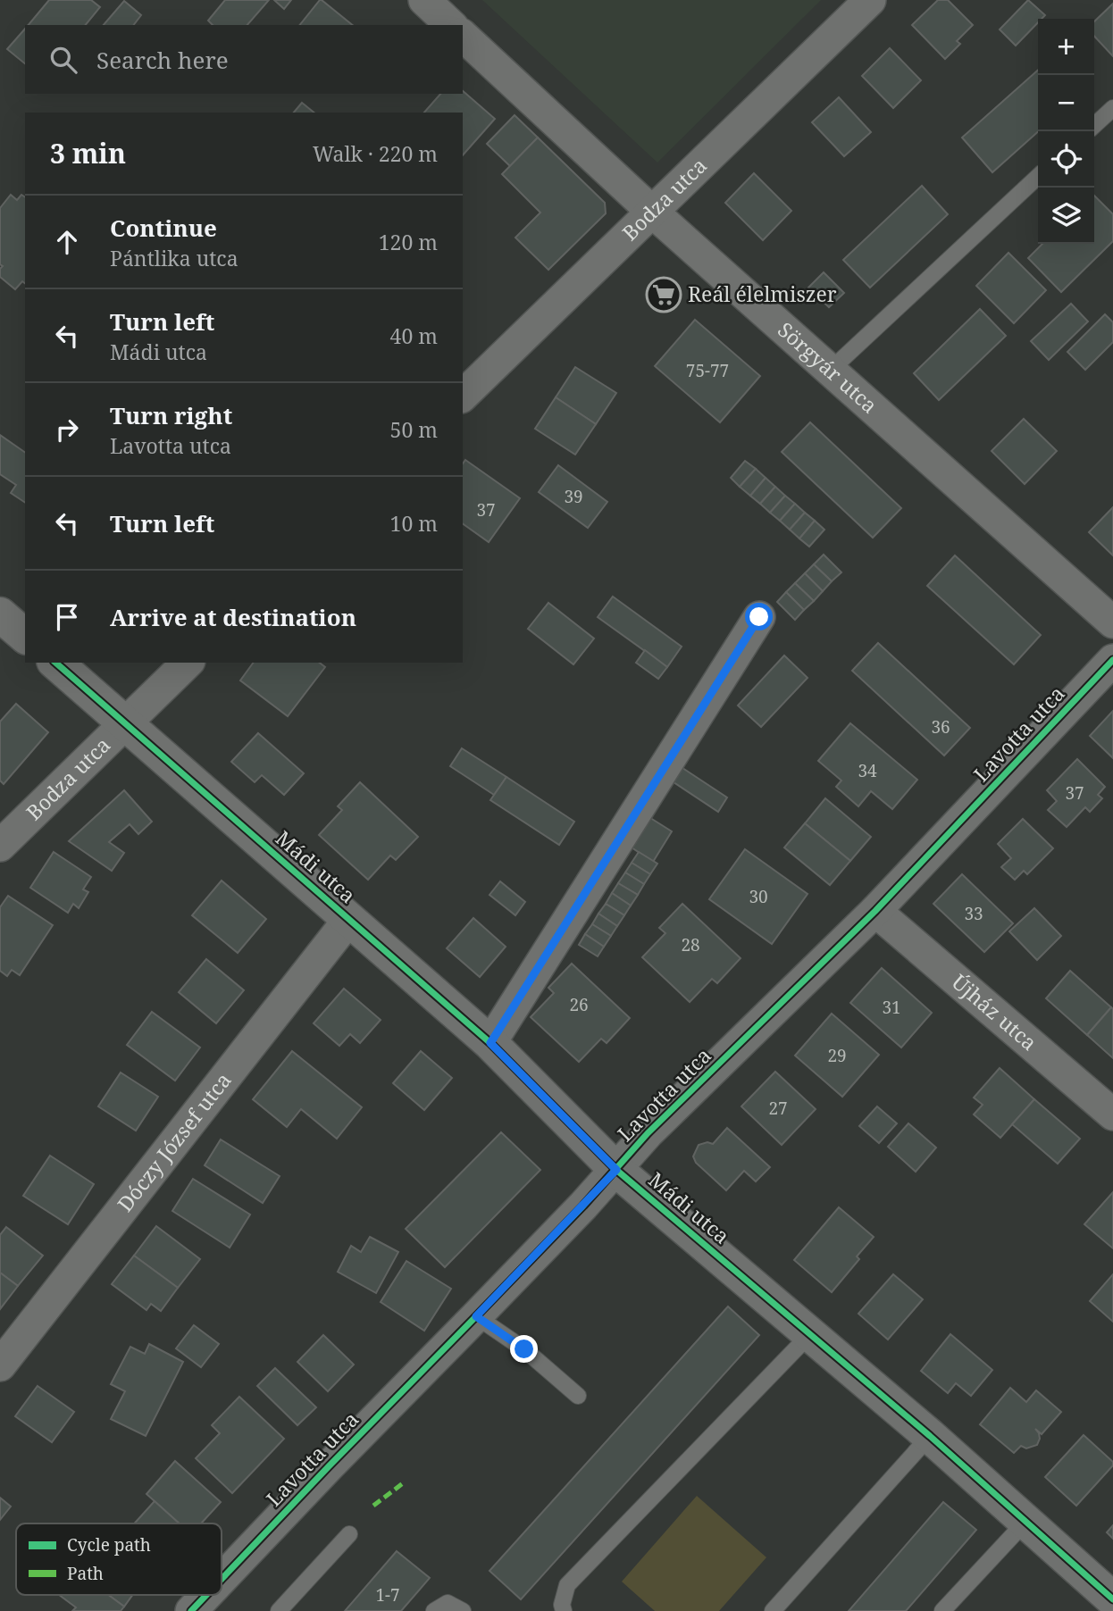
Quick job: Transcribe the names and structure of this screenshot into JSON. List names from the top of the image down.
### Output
{
  "streets": {
    "street": [
      "Bodza utca",
      "Sörgyár utca",
      "Lavotta utca",
      "Mádi utca",
      "Újház utca",
      "Dóczy József utca"
    ]
  },
  "crossings": [
    ["Bodza utca", "Sörgyár utca"],
    ["Bodza utca", "Mádi utca"],
    ["Lavotta utca", "Mádi utca"],
    ["Lavotta utca", "Újház utca"],
    ["Mádi utca", "Dóczy József utca"]
  ],
  "places": {
    "supermarket": ["Reál élelmiszer"]
  },
  "house_numbers": [
    "75-77",
    "39",
    "37",
    "36",
    "34",
    "37",
    "30",
    "33",
    "28",
    "26",
    "31",
    "29",
    "27",
    "1-7"
  ],
  "legend": ["Cycle path", "Path"],
  "page": {
    "map_buttons": ["+", "−"],
    "search": "Search here",
    "heading": ["3 min", "Walk · 220 m"],
    "list": [
      ["Continue", "Pántlika utca", "120 m"],
      ["Turn left", "Mádi utca", "40 m"],
      ["Turn right", "Lavotta utca", "50 m"],
      ["Turn left", "10 m"],
      "Arrive at destination"
    ]
  }
}
